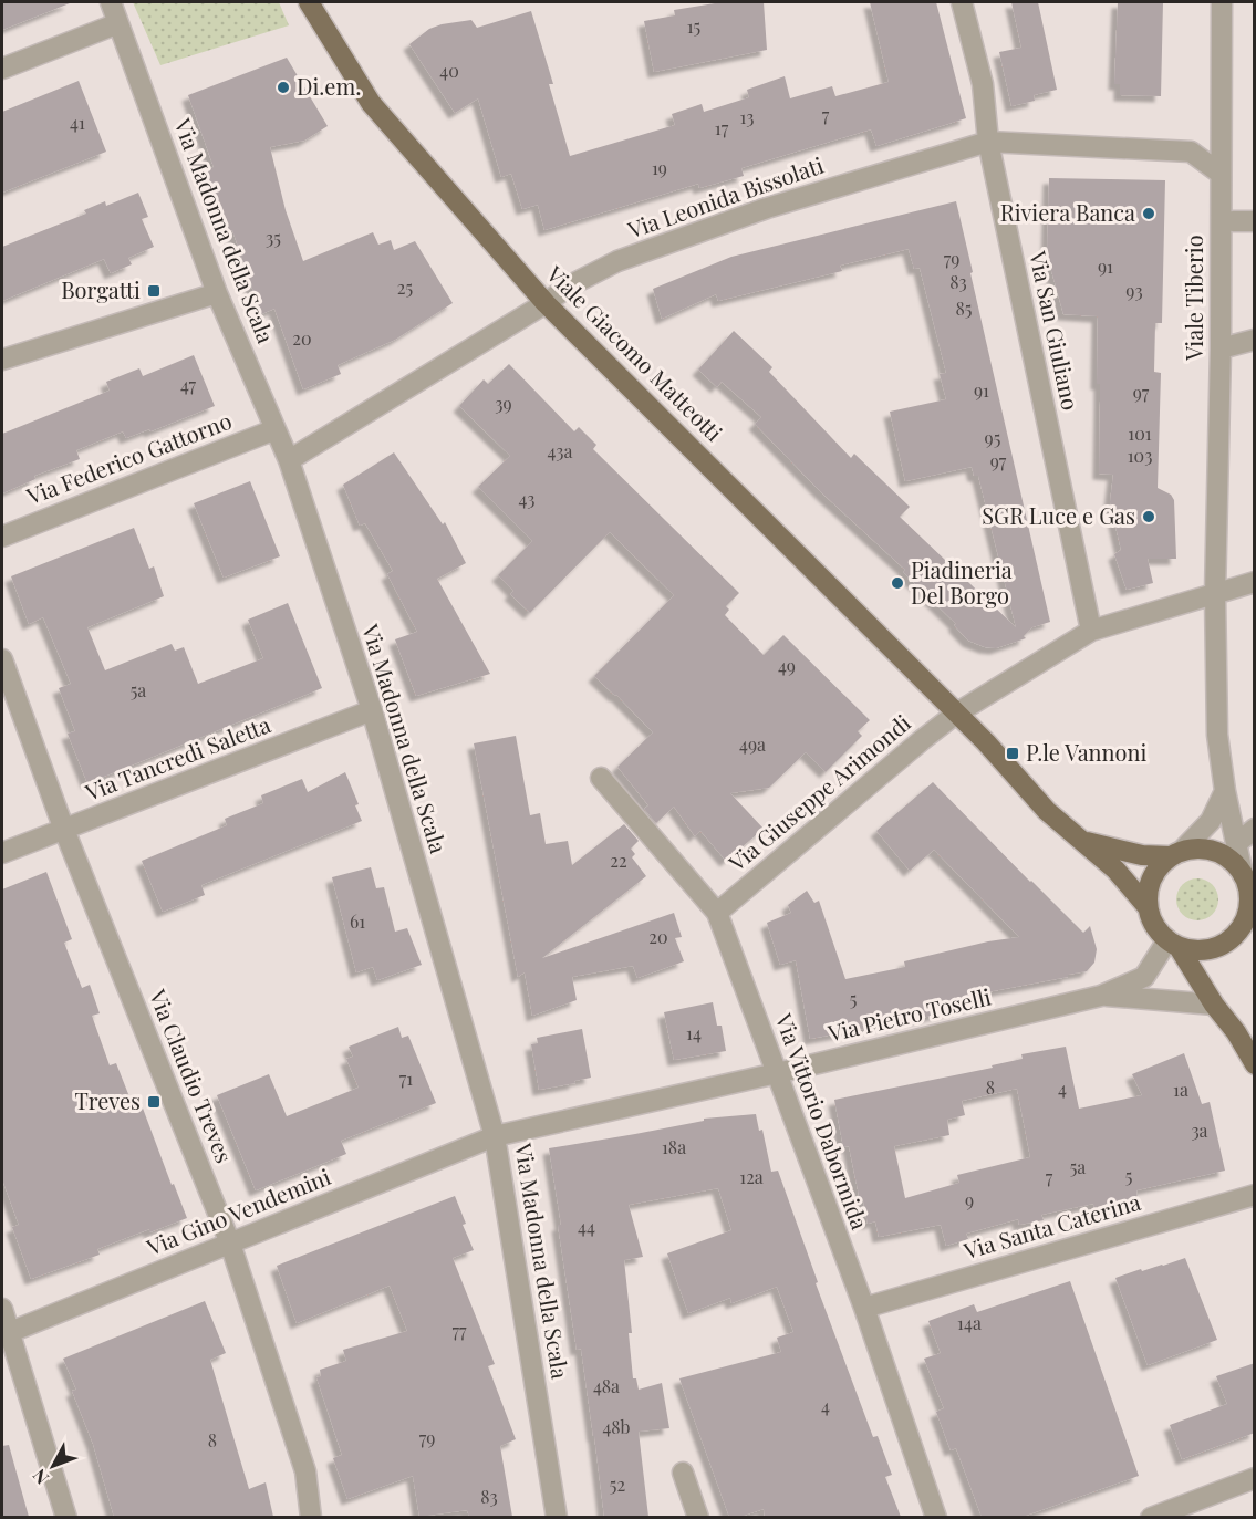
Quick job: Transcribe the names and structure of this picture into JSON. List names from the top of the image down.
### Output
{
  "streets": {
    "main road": ["Viale Giacomo Matteotti"],
    "street": [
      "Via Leonida Bissolati",
      "Via Madonna della Scala",
      "Viale Tiberio",
      "Via San Giuliano",
      "Via Federico Gattorno",
      "Via Tancredi Saletta",
      "Via Giuseppe Arimondi",
      "Via Pietro Toselli",
      "Via Claudio Treves",
      "Via Vittorio Dabormida",
      "Via Gino Vendemini",
      "Via Santa Caterina"
    ]
  },
  "crossings": [
    ["Via Leonida Bissolati", "Via Madonna della Scala"],
    ["Via Leonida Bissolati", "Viale Tiberio"],
    ["Via Leonida Bissolati", "Via San Giuliano"],
    ["Via Leonida Bissolati", "Viale Giacomo Matteotti"],
    ["Via Madonna della Scala", "Via Federico Gattorno"],
    ["Via Madonna della Scala", "Via Tancredi Saletta"],
    ["Via Madonna della Scala", "Via Pietro Toselli"],
    ["Via Madonna della Scala", "Via Gino Vendemini"],
    ["Viale Tiberio", "Viale Giacomo Matteotti"],
    ["Viale Tiberio", "Via Giuseppe Arimondi"],
    ["Viale Tiberio", "Via Pietro Toselli"],
    ["Via San Giuliano", "Via Giuseppe Arimondi"],
    ["Viale Giacomo Matteotti", "Via Giuseppe Arimondi"],
    ["Viale Giacomo Matteotti", "Via Pietro Toselli"],
    ["Via Tancredi Saletta", "Via Claudio Treves"],
    ["Via Giuseppe Arimondi", "Via Vittorio Dabormida"],
    ["Via Pietro Toselli", "Via Vittorio Dabormida"],
    ["Via Pietro Toselli", "Via Gino Vendemini"],
    ["Via Claudio Treves", "Via Gino Vendemini"],
    ["Via Vittorio Dabormida", "Via Santa Caterina"]
  ],
  "places": {
    "other": [
      "Di.em.",
      "Riviera Banca",
      "SGR Luce e Gas",
      "Piadineria Del Borgo"
    ],
    "transit": ["Borgatti", "P.le Vannoni", "Treves"]
  },
  "house_numbers": [
    "15",
    "40",
    "7",
    "13",
    "41",
    "17",
    "19",
    "35",
    "79",
    "91",
    "83",
    "25",
    "93",
    "85",
    "20",
    "47",
    "91",
    "97",
    "39",
    "101",
    "95",
    "43a",
    "103",
    "97",
    "43",
    "49",
    "5a",
    "49a",
    "22",
    "61",
    "20",
    "5",
    "14",
    "71",
    "8",
    "4",
    "1a",
    "3a",
    "18a",
    "5a",
    "5",
    "12a",
    "7",
    "9",
    "44",
    "14a",
    "77",
    "48a",
    "4",
    "48b",
    "79",
    "8",
    "52",
    "83"
  ],
  "north": "bottom left"
}
